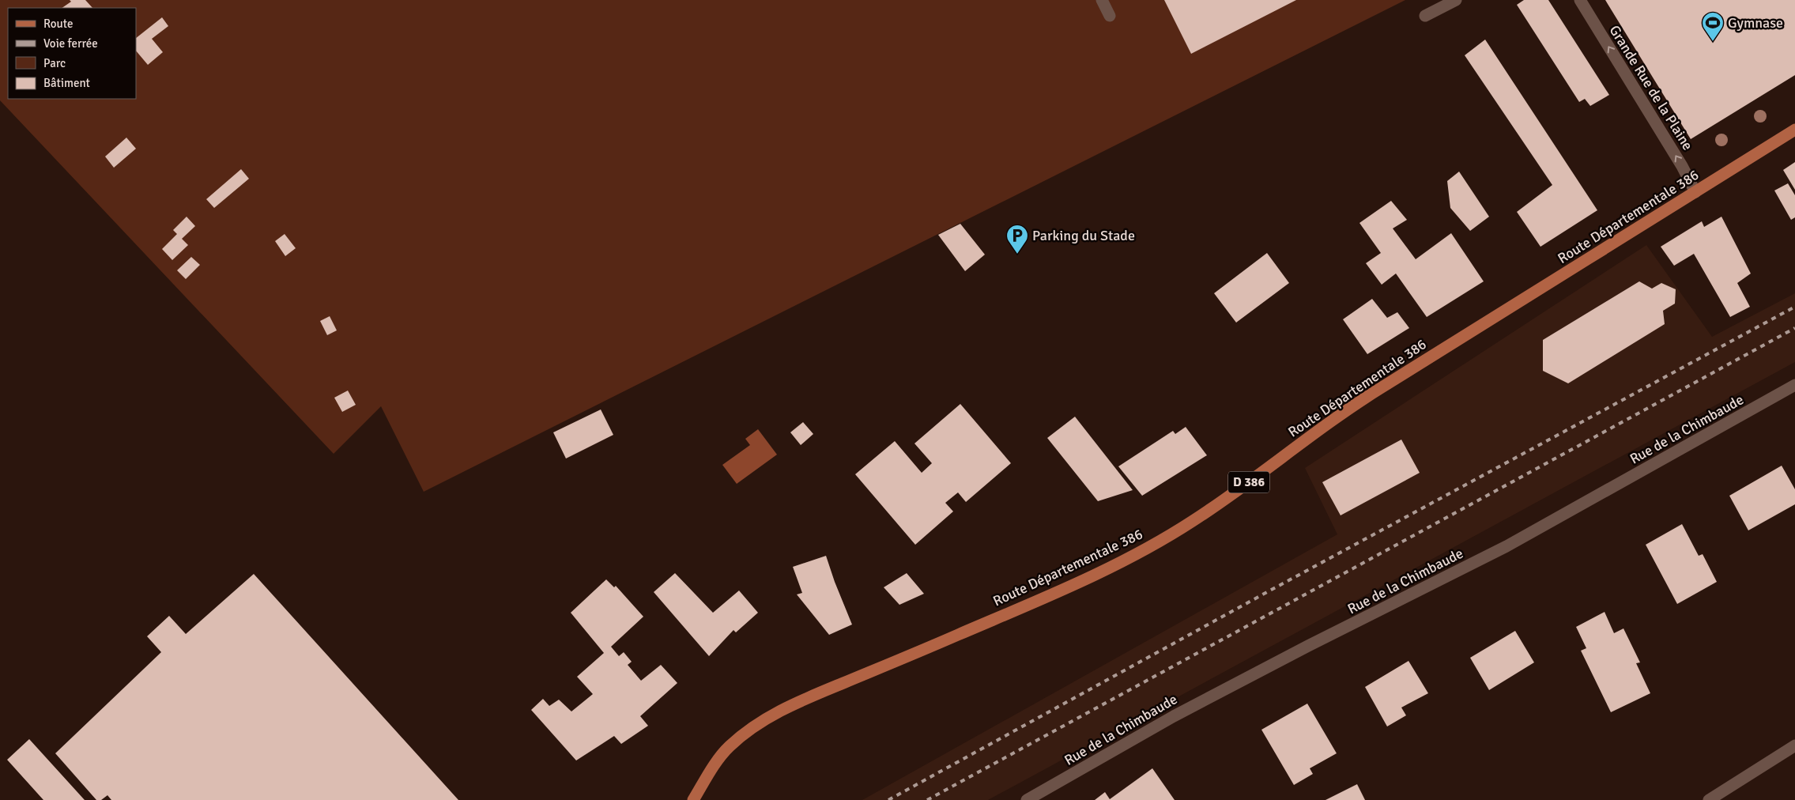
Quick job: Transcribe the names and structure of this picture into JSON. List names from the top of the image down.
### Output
{
  "streets": {
    "main road": ["Route Départementale 386", "D 386"],
    "street": ["Grande Rue de la Plaine", "Rue de la Chimbaude"]
  },
  "crossings": [
    ["Grande Rue de la Plaine", "Route Départementale 386"]
  ],
  "one_way": ["Grande Rue de la Plaine"],
  "places": {
    "sports": ["Gymnase"],
    "parking": ["Parking du Stade"]
  },
  "legend": [
    "Route",
    "Voie ferrée",
    "Parc",
    "Bâtiment"
  ]
}
